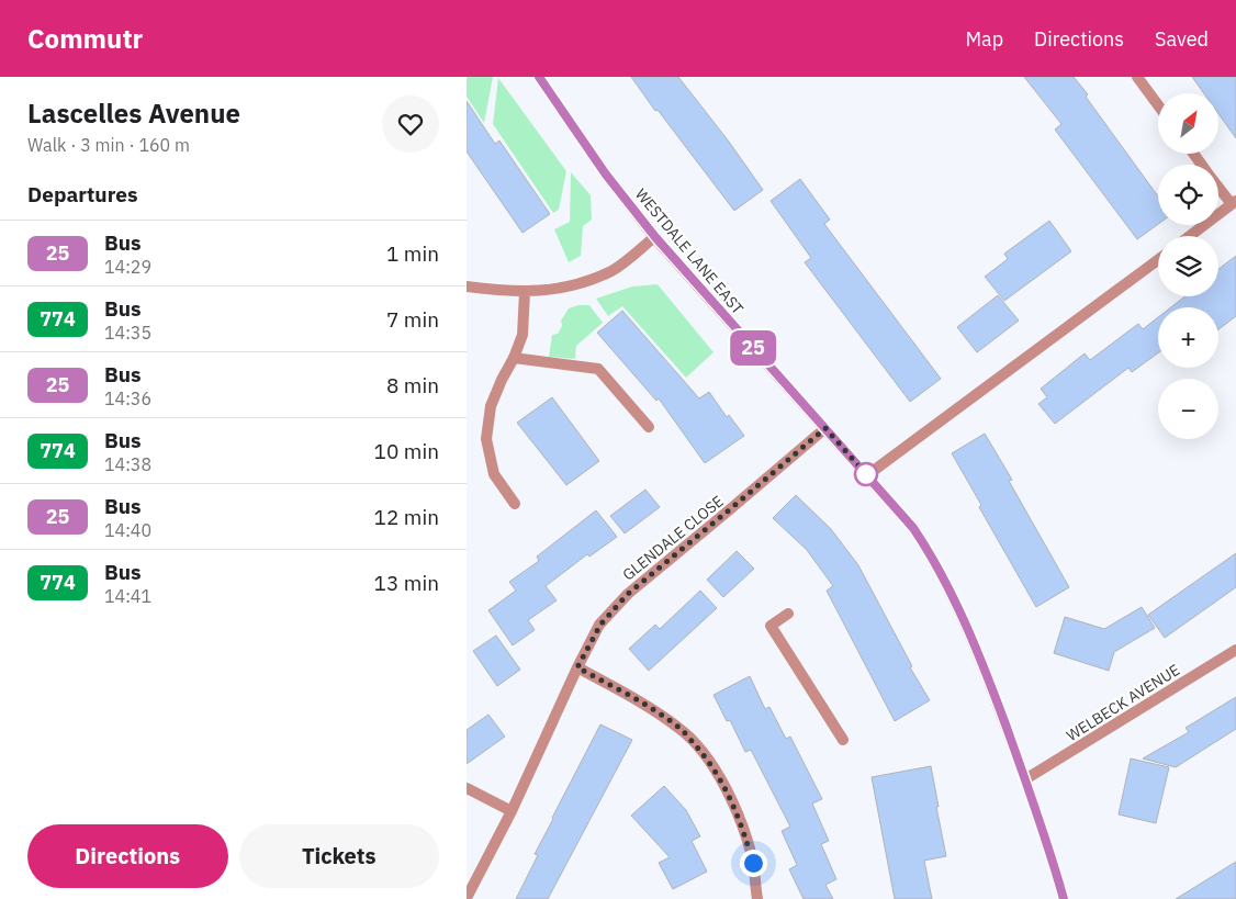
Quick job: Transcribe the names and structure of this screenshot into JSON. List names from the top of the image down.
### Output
{
  "streets": {
    "street": ["WESTDALE LANE EAST", "GLENDALE CLOSE", "WELBECK AVENUE"]
  },
  "crossings": [
    ["WESTDALE LANE EAST", "GLENDALE CLOSE"],
    ["WESTDALE LANE EAST", "WELBECK AVENUE"]
  ],
  "lines": ["bus line 25"],
  "north": "top right",
  "page": {
    "header": "Commutr",
    "nav": ["Map", "Directions", "Saved"],
    "heading": [
      ["Lascelles Avenue", "Walk · 3 min · 160 m"],
      "Departures"
    ],
    "on_map": "25",
    "map_buttons": ["+", "−"],
    "list": [
      {
        "mark": "25",
        "name": "Bus",
        "note": "14:29",
        "value": "1 min"
      },
      {
        "mark": "774",
        "name": "Bus",
        "note": "14:35",
        "value": "7 min"
      },
      {
        "mark": "25",
        "name": "Bus",
        "note": "14:36",
        "value": "8 min"
      },
      {
        "mark": "774",
        "name": "Bus",
        "note": "14:38",
        "value": "10 min"
      },
      {
        "mark": "25",
        "name": "Bus",
        "note": "14:40",
        "value": "12 min"
      },
      {
        "mark": "774",
        "name": "Bus",
        "note": "14:41",
        "value": "13 min"
      }
    ],
    "buttons": ["Directions", "Tickets"]
  }
}
